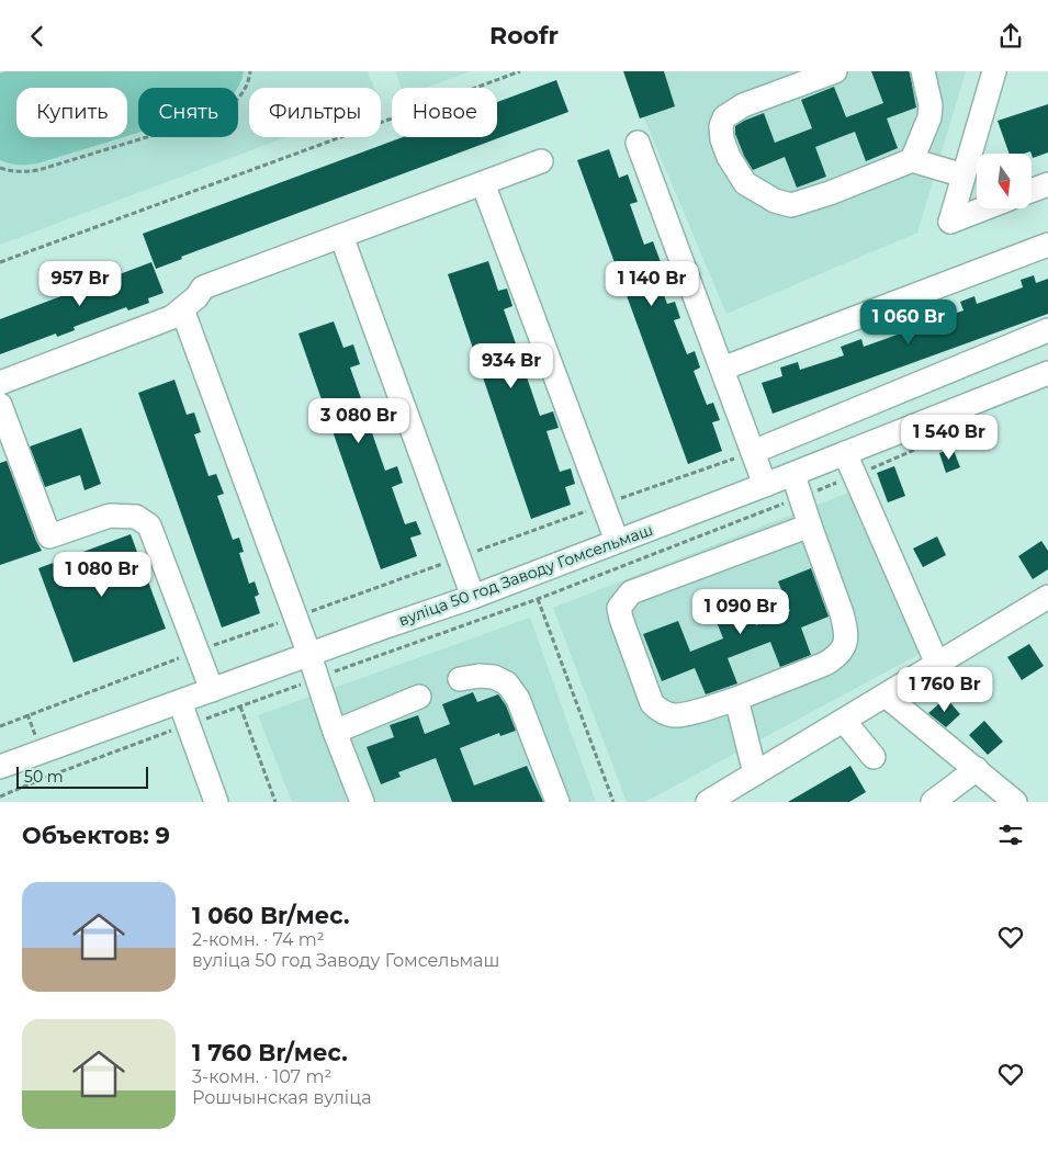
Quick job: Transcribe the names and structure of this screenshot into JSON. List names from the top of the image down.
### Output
{
  "streets": {
    "street": ["вуліца 50 год Заводу Гомсельмаш"]
  },
  "scale_bar": "50 m",
  "north": "bottom",
  "page": {
    "header": "Roofr",
    "chip": [
      "Купить",
      "Снять",
      "Фильтры",
      "Новое"
    ],
    "price": [
      "957 Br",
      "1 140 Br",
      "1 060 Br",
      "934 Br",
      "3 080 Br",
      "1 540 Br",
      "1 080 Br",
      "1 090 Br",
      "1 760 Br"
    ],
    "scale": "50 m",
    "heading": "Объектов: 9",
    "list": [
      {
        "name": "1 060 Br/мес.",
        "note": "2-комн. · 74 m² · вуліца 50 год Заводу Гомсельмаш"
      },
      {
        "name": "1 760 Br/мес.",
        "note": "3-комн. · 107 m² · Рошчынская вуліца"
      }
    ]
  }
}
